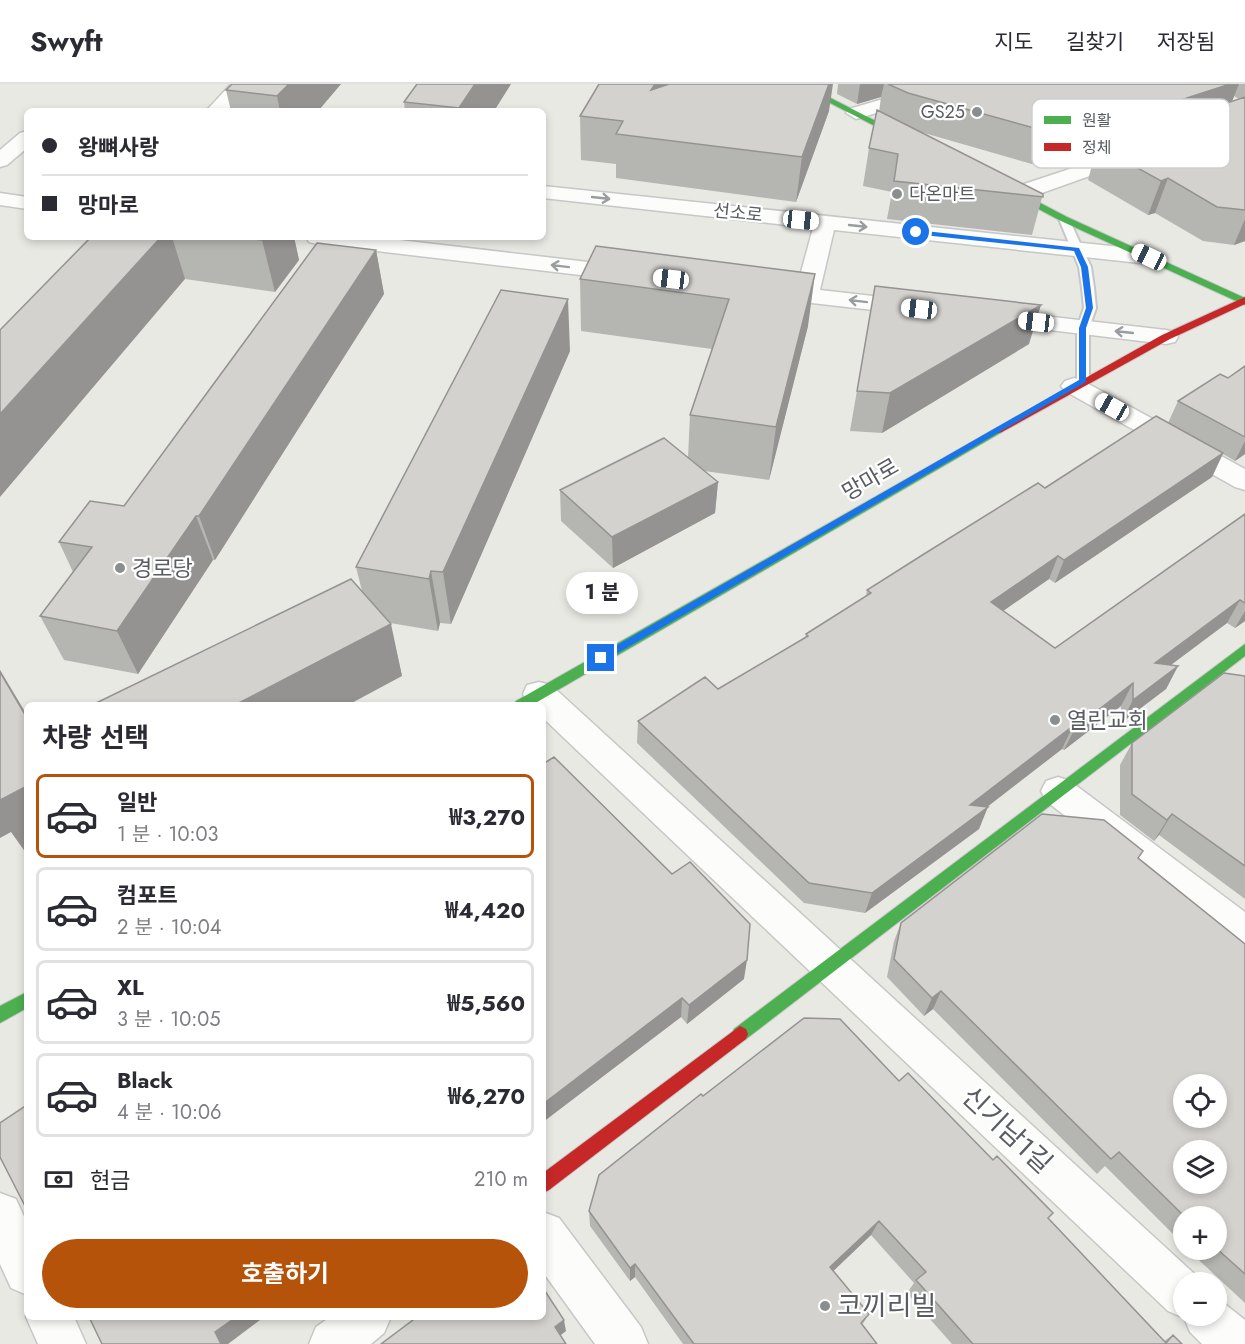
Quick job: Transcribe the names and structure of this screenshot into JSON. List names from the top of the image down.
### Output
{
  "streets": {
    "street": ["선소로", "망마로", "신기남1길"]
  },
  "crossings": [
    ["선소로", "망마로"]
  ],
  "places": [
    "GS25",
    "다온마트",
    "경로당",
    "열린교회",
    "코끼리빌"
  ],
  "legend": ["원활", "정체"],
  "page": {
    "header": "Swyft",
    "nav": ["지도", "길찾기", "저장됨"],
    "banner": ["왕뼈사랑", "망마로"],
    "bubble": "1 분",
    "heading": "차량 선택",
    "list": [
      {
        "name": "일반",
        "note": "1 분 · 10:03",
        "value": "₩3,270"
      },
      {
        "name": "컴포트",
        "note": "2 분 · 10:04",
        "value": "₩4,420"
      },
      {
        "name": "XL",
        "note": "3 분 · 10:05",
        "value": "₩5,560"
      },
      {
        "name": "Black",
        "note": "4 분 · 10:06",
        "value": "₩6,270"
      }
    ],
    "map_buttons": ["+", "−"],
    "pay": ["현금", "210 m"],
    "buttons": "호출하기"
  }
}
